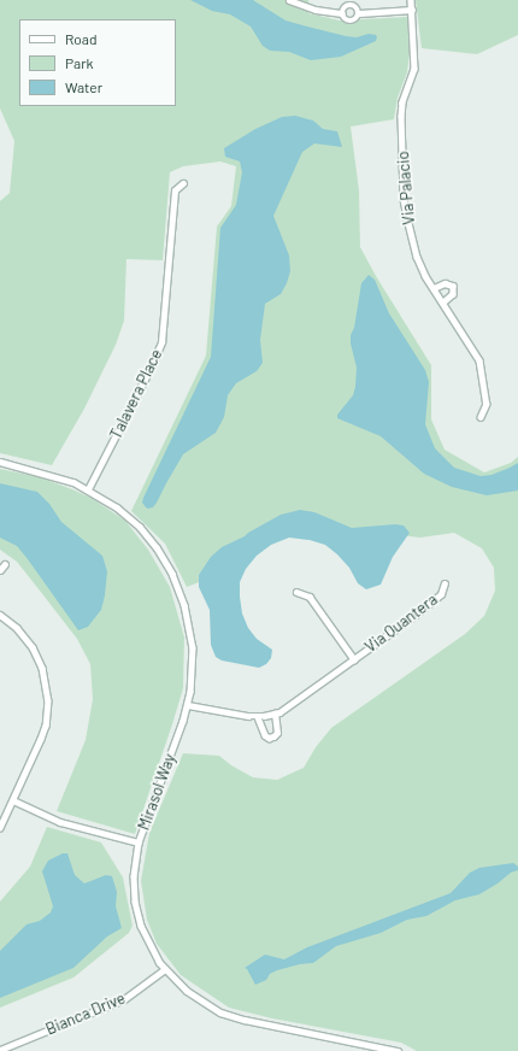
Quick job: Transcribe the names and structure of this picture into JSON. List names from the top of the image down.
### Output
{
  "streets": {
    "street": [
      "Via Palacio",
      "Talavera Place",
      "Via Quantera",
      "Mirasol Way",
      "Bianca Drive"
    ]
  },
  "crossings": [
    ["Talavera Place", "Mirasol Way"],
    ["Via Quantera", "Mirasol Way"],
    ["Mirasol Way", "Bianca Drive"]
  ],
  "legend": ["Road", "Park", "Water"]
}
